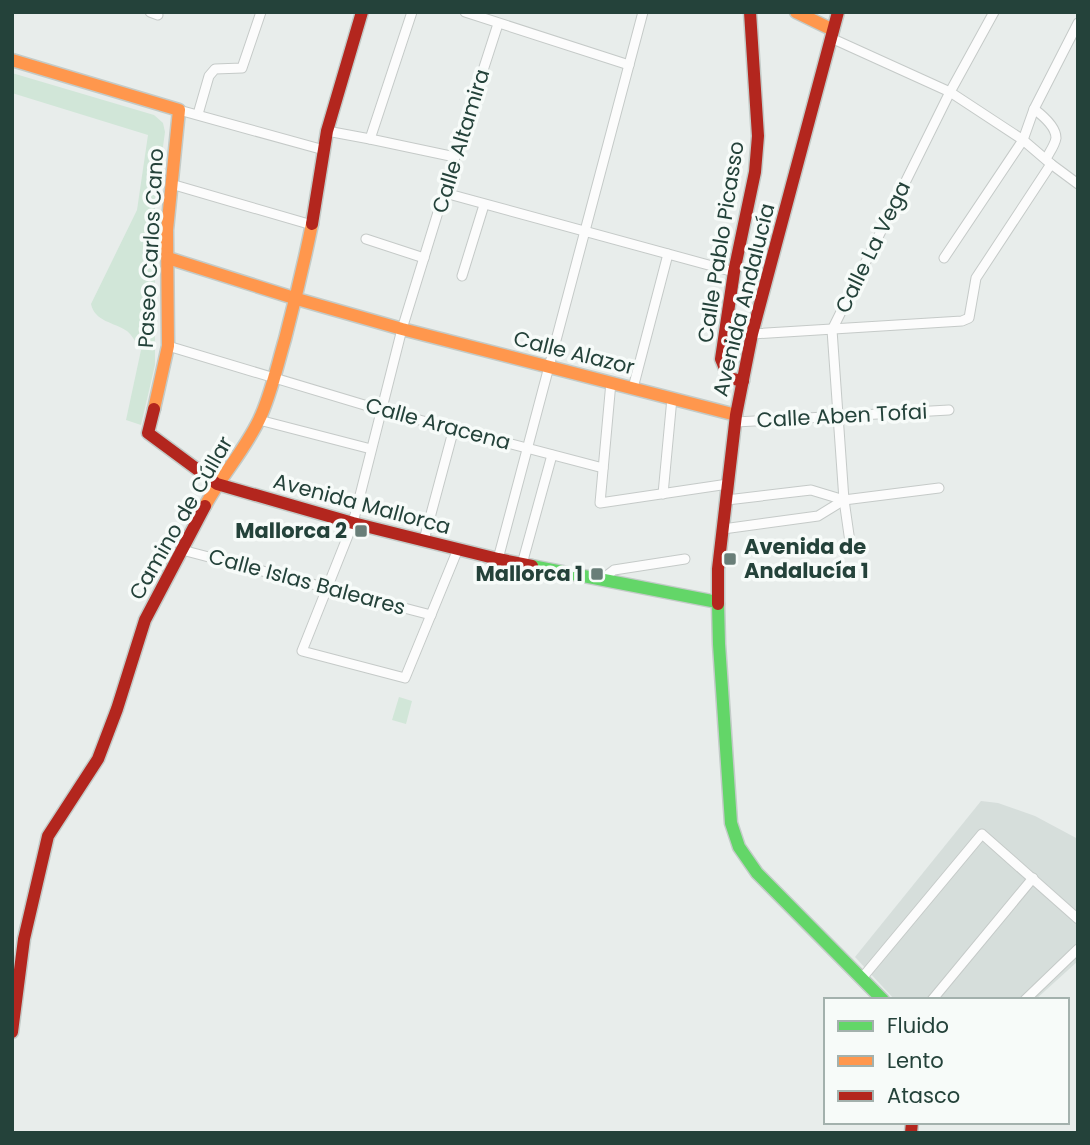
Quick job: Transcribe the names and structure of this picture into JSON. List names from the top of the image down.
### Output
{
  "streets": {
    "street": [
      "Calle Altamira",
      "Calle Pablo Picasso",
      "Calle La Vega",
      "Paseo Carlos Cano",
      "Avenida Andalucía",
      "Calle Alazor",
      "Calle Aben Tofai",
      "Calle Aracena",
      "Avenida Mallorca",
      "Camino de Cúllar",
      "Calle Islas Baleares"
    ]
  },
  "crossings": [
    ["Calle Altamira", "Calle Alazor"],
    ["Calle Altamira", "Calle Aracena"],
    ["Calle Altamira", "Avenida Mallorca"],
    ["Calle Altamira", "Calle Islas Baleares"],
    ["Calle Pablo Picasso", "Avenida Andalucía"],
    ["Calle La Vega", "Calle Aben Tofai"],
    ["Paseo Carlos Cano", "Calle Alazor"],
    ["Paseo Carlos Cano", "Calle Aracena"],
    ["Paseo Carlos Cano", "Avenida Mallorca"],
    ["Paseo Carlos Cano", "Camino de Cúllar"],
    ["Avenida Andalucía", "Calle Alazor"],
    ["Avenida Andalucía", "Calle Aben Tofai"],
    ["Avenida Andalucía", "Avenida Mallorca"],
    ["Calle Alazor", "Calle Aben Tofai"],
    ["Calle Alazor", "Camino de Cúllar"],
    ["Calle Aracena", "Camino de Cúllar"],
    ["Avenida Mallorca", "Camino de Cúllar"],
    ["Camino de Cúllar", "Calle Islas Baleares"]
  ],
  "places": {
    "transit": ["Mallorca 2", "Avenida de Andalucía 1", "Mallorca 1"]
  },
  "legend": ["Fluido", "Lento", "Atasco"]
}
